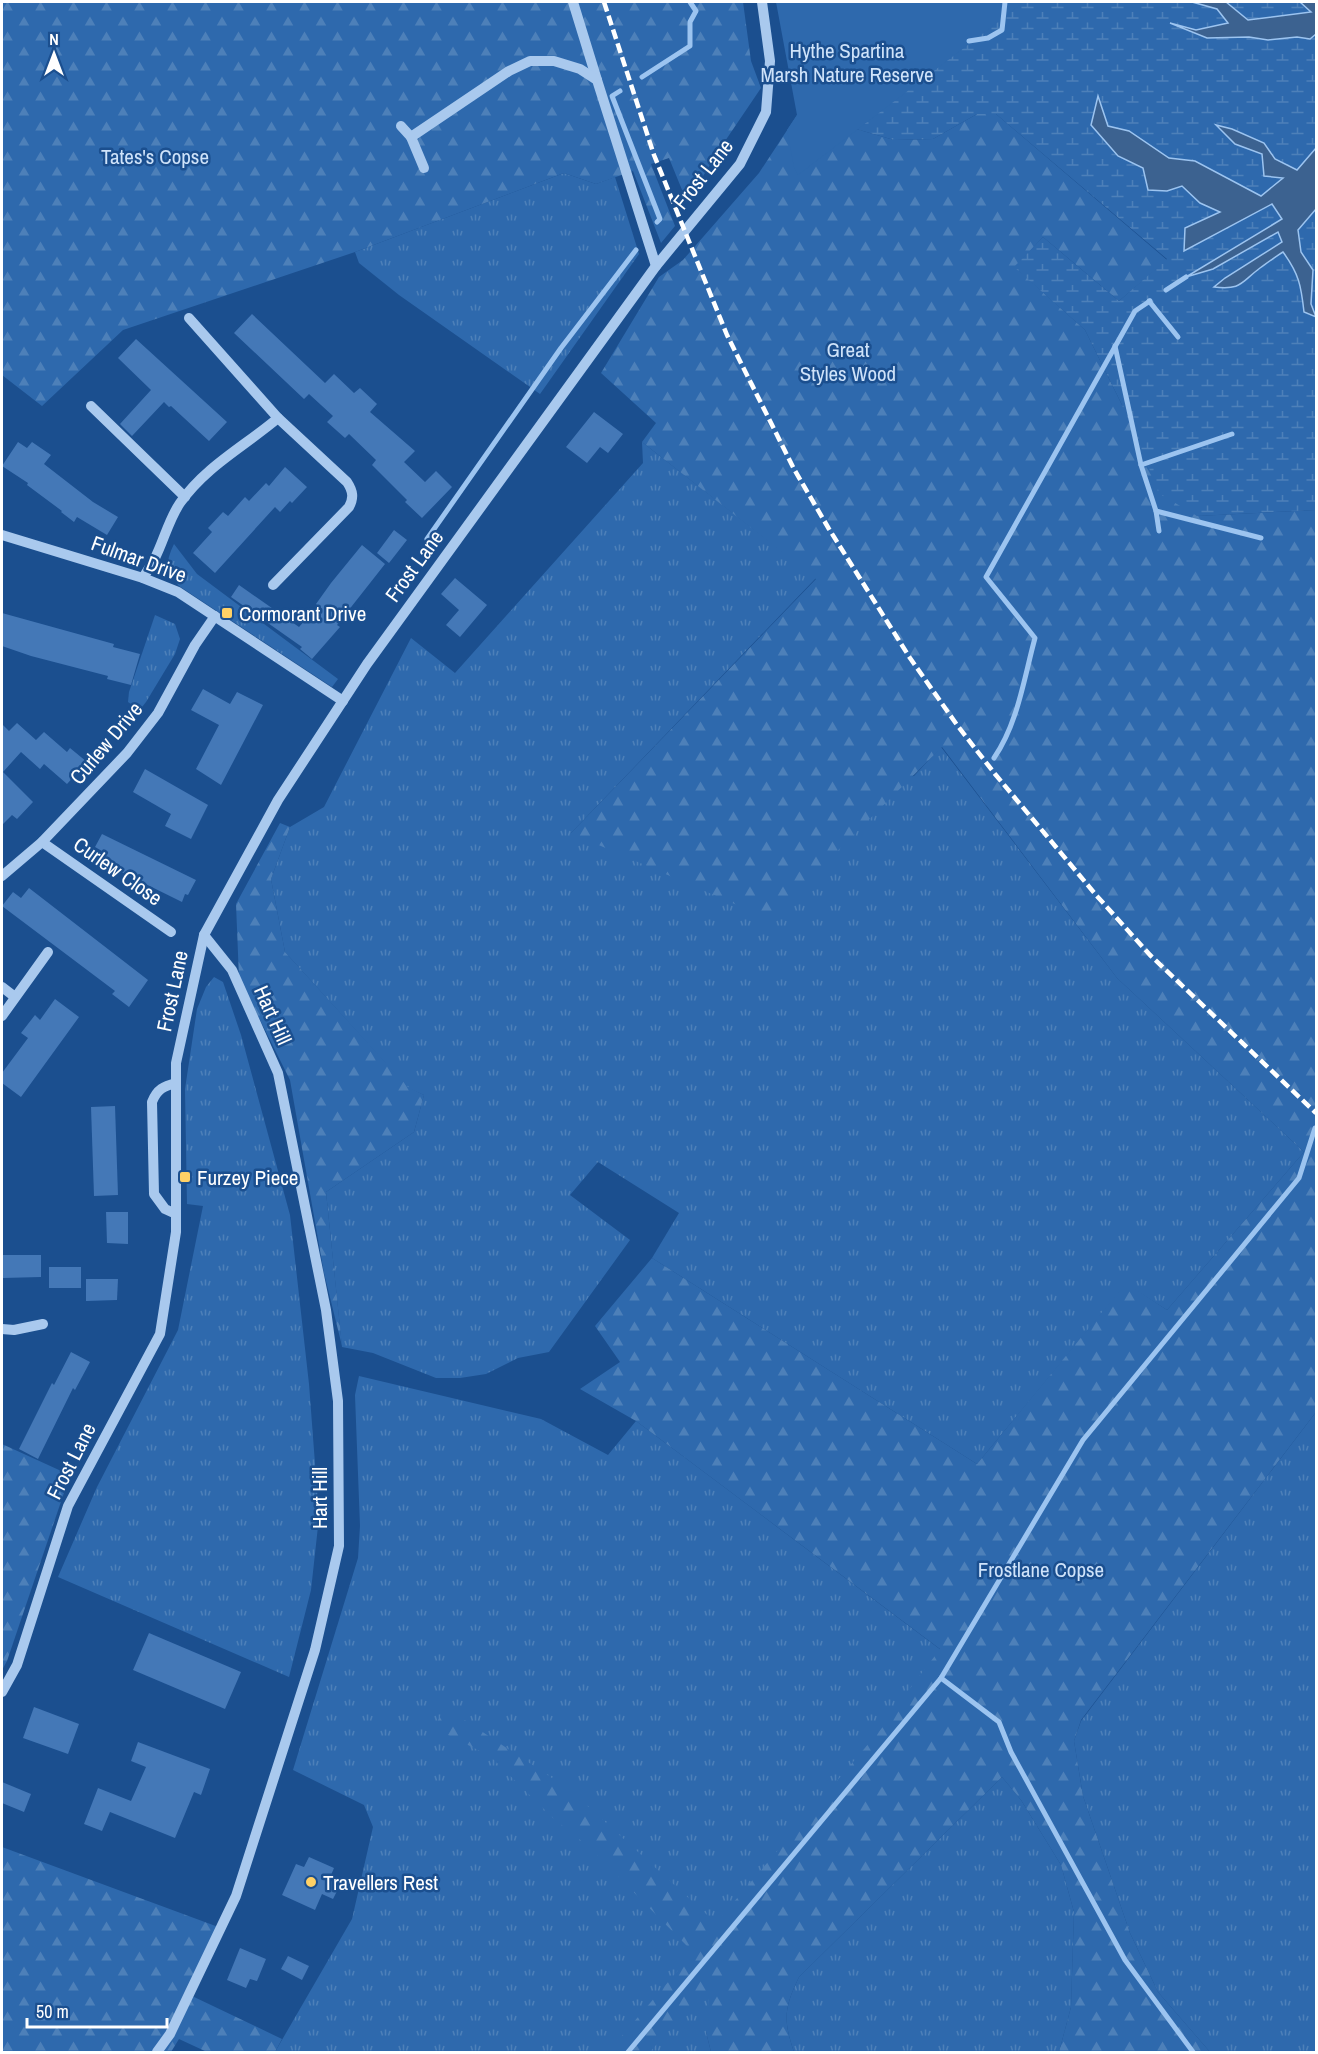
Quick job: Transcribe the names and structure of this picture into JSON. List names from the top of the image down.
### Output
{
  "streets": {
    "street": [
      "Frost Lane",
      "Fulmar Drive",
      "Curlew Drive",
      "Curlew Close",
      "Hart Hill"
    ]
  },
  "crossings": [
    ["Frost Lane", "Fulmar Drive"],
    ["Frost Lane", "Hart Hill"],
    ["Fulmar Drive", "Curlew Drive"],
    ["Curlew Drive", "Curlew Close"]
  ],
  "parks": [
    "Hythe Spartina Marsh Nature Reserve",
    "Tates's Copse",
    "Great Styles Wood",
    "Frostlane Copse"
  ],
  "places": {
    "transit": ["Cormorant Drive", "Furzey Piece"],
    "other": ["Travellers Rest"]
  },
  "scale_bar": "50 m",
  "north": "top"
}
